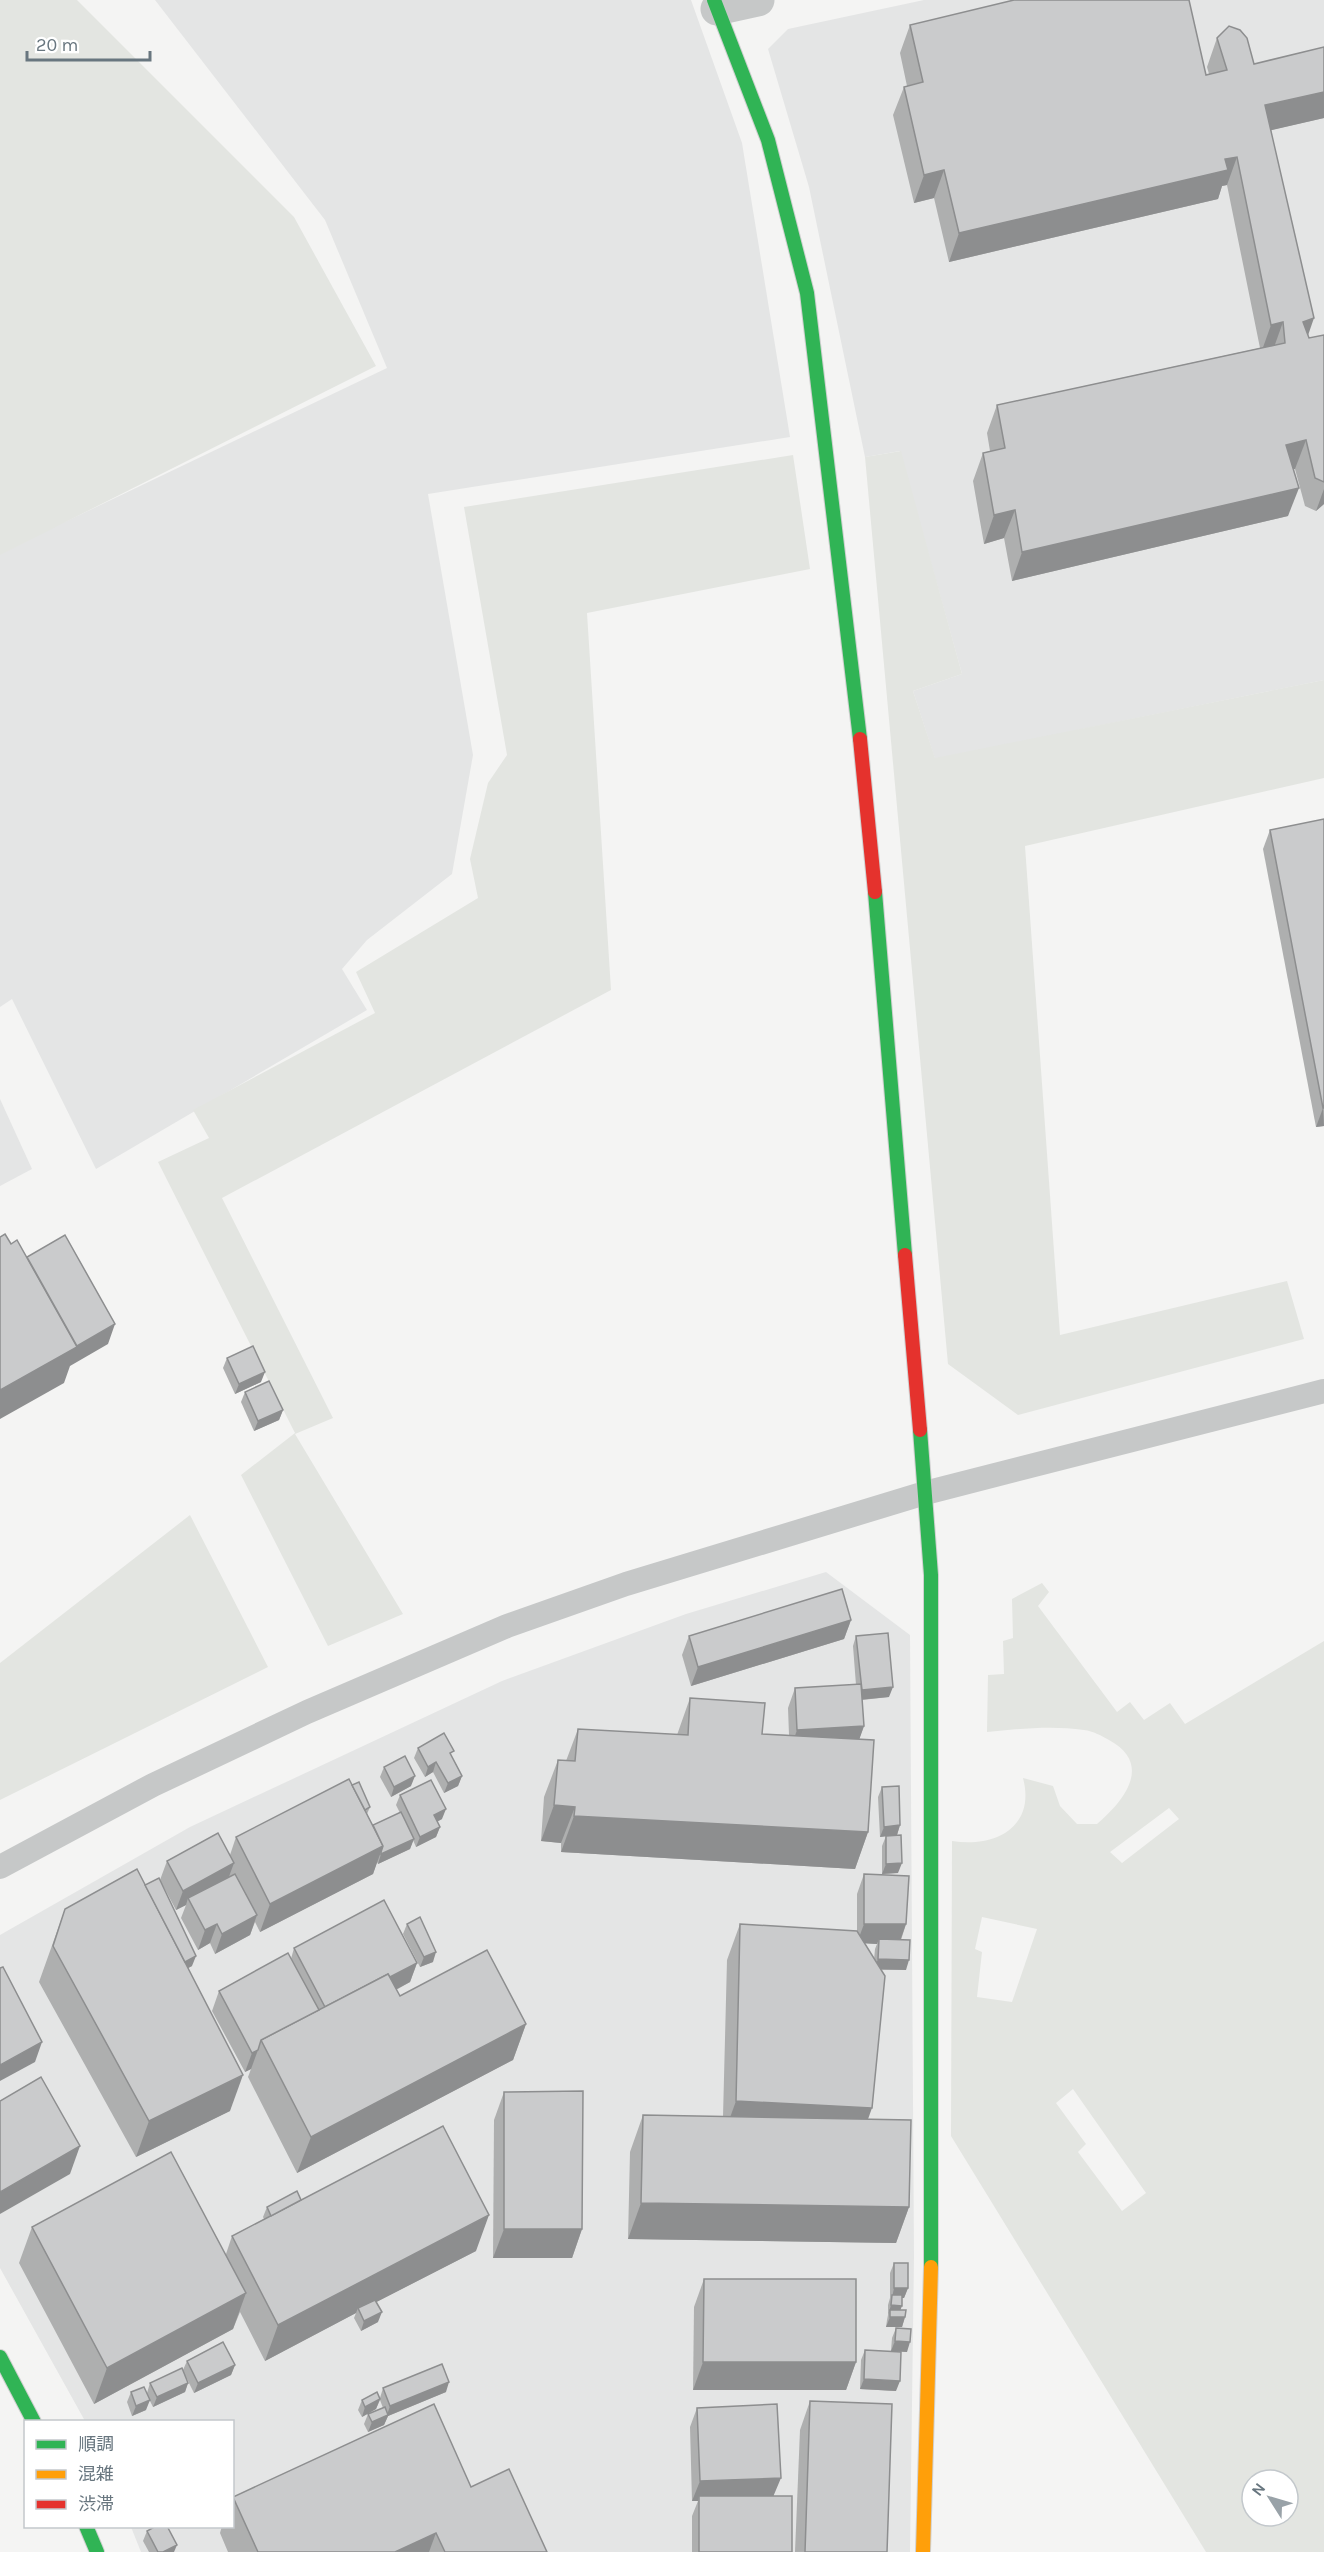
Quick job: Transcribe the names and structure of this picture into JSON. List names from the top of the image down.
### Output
{
  "legend": ["順調", "混雑", "渋滞"],
  "scale_bar": "20 m",
  "north": "top left"
}
